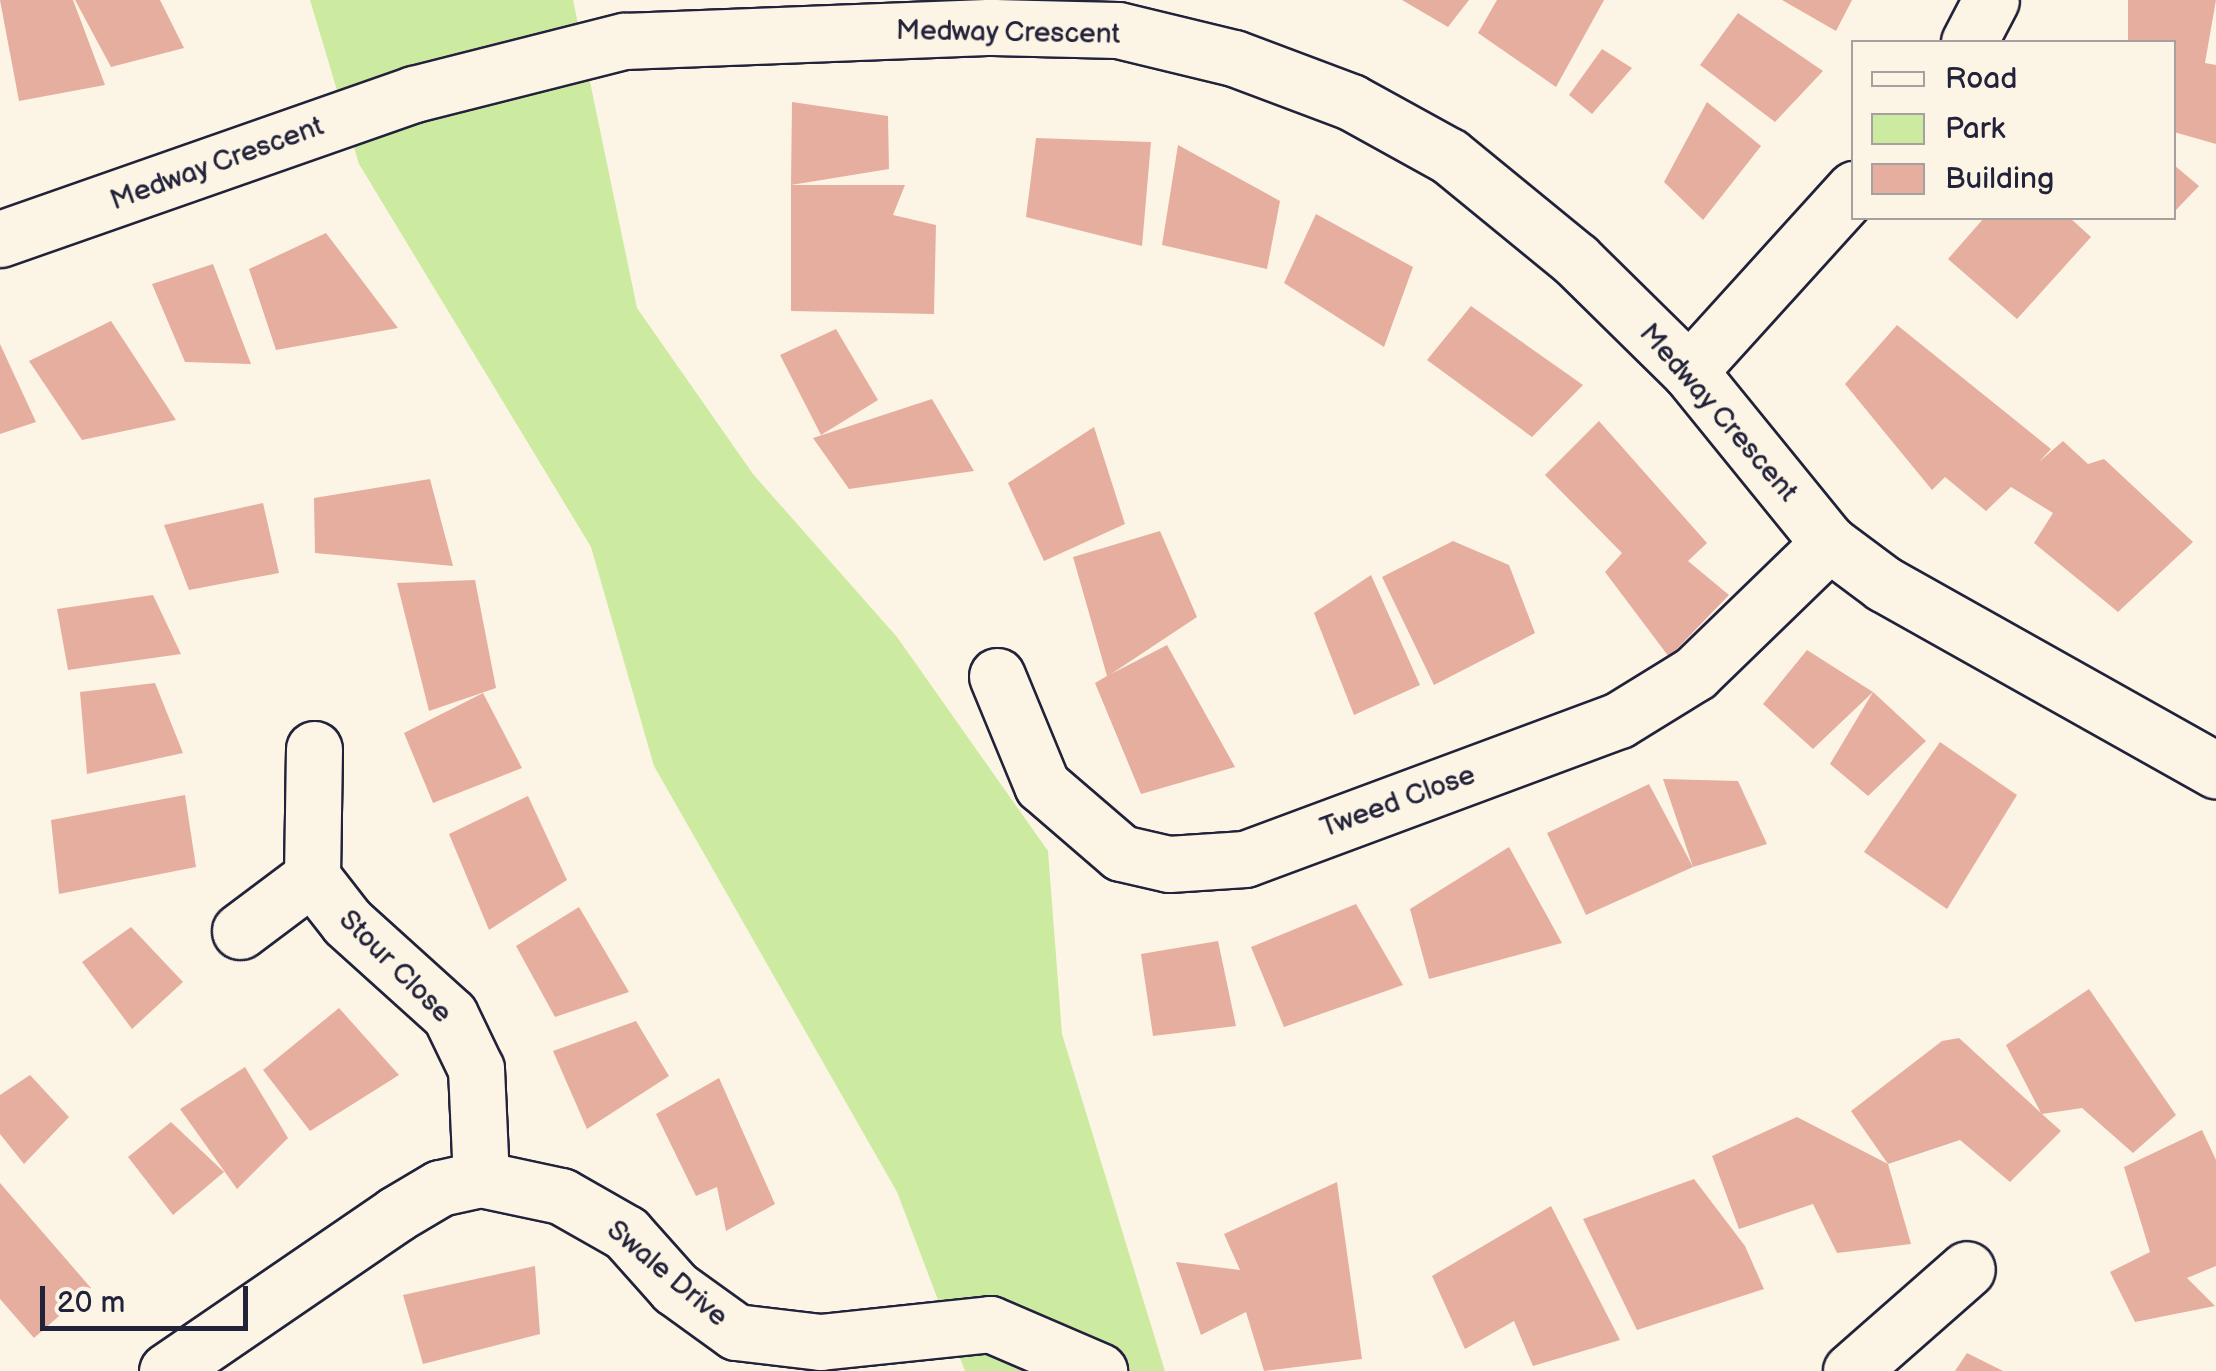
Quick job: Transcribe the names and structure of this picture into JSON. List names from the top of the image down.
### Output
{
  "streets": {
    "street": [
      "Medway Crescent",
      "Tweed Close",
      "Stour Close",
      "Swale Drive"
    ]
  },
  "crossings": [
    ["Medway Crescent", "Tweed Close"],
    ["Stour Close", "Swale Drive"]
  ],
  "legend": ["Road", "Park", "Building"],
  "scale_bar": "20 m"
}
